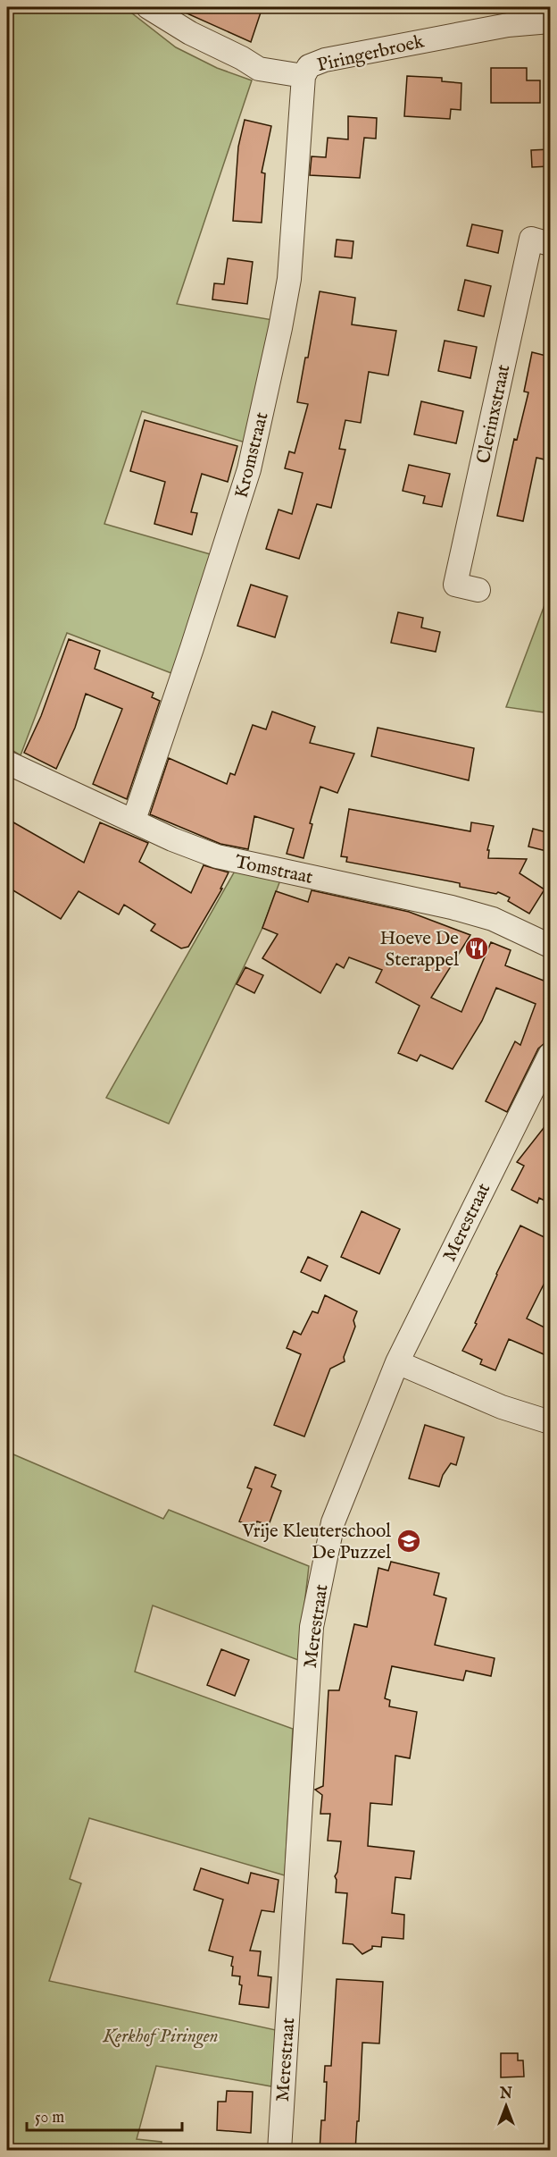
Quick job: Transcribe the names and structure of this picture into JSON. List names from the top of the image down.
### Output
{
  "streets": {
    "street": [
      "Piringerbroek",
      "Clerinxstraat",
      "Kromstraat",
      "Tomstraat",
      "Merestraat"
    ]
  },
  "crossings": [
    ["Piringerbroek", "Kromstraat"],
    ["Kromstraat", "Tomstraat"]
  ],
  "parks": ["Kerkhof Piringen"],
  "places": {
    "restaurant": ["Hoeve De Sterappel"],
    "school or university": ["Vrije Kleuterschool De Puzzel"]
  },
  "scale_bar": "50 m",
  "north": "top"
}
